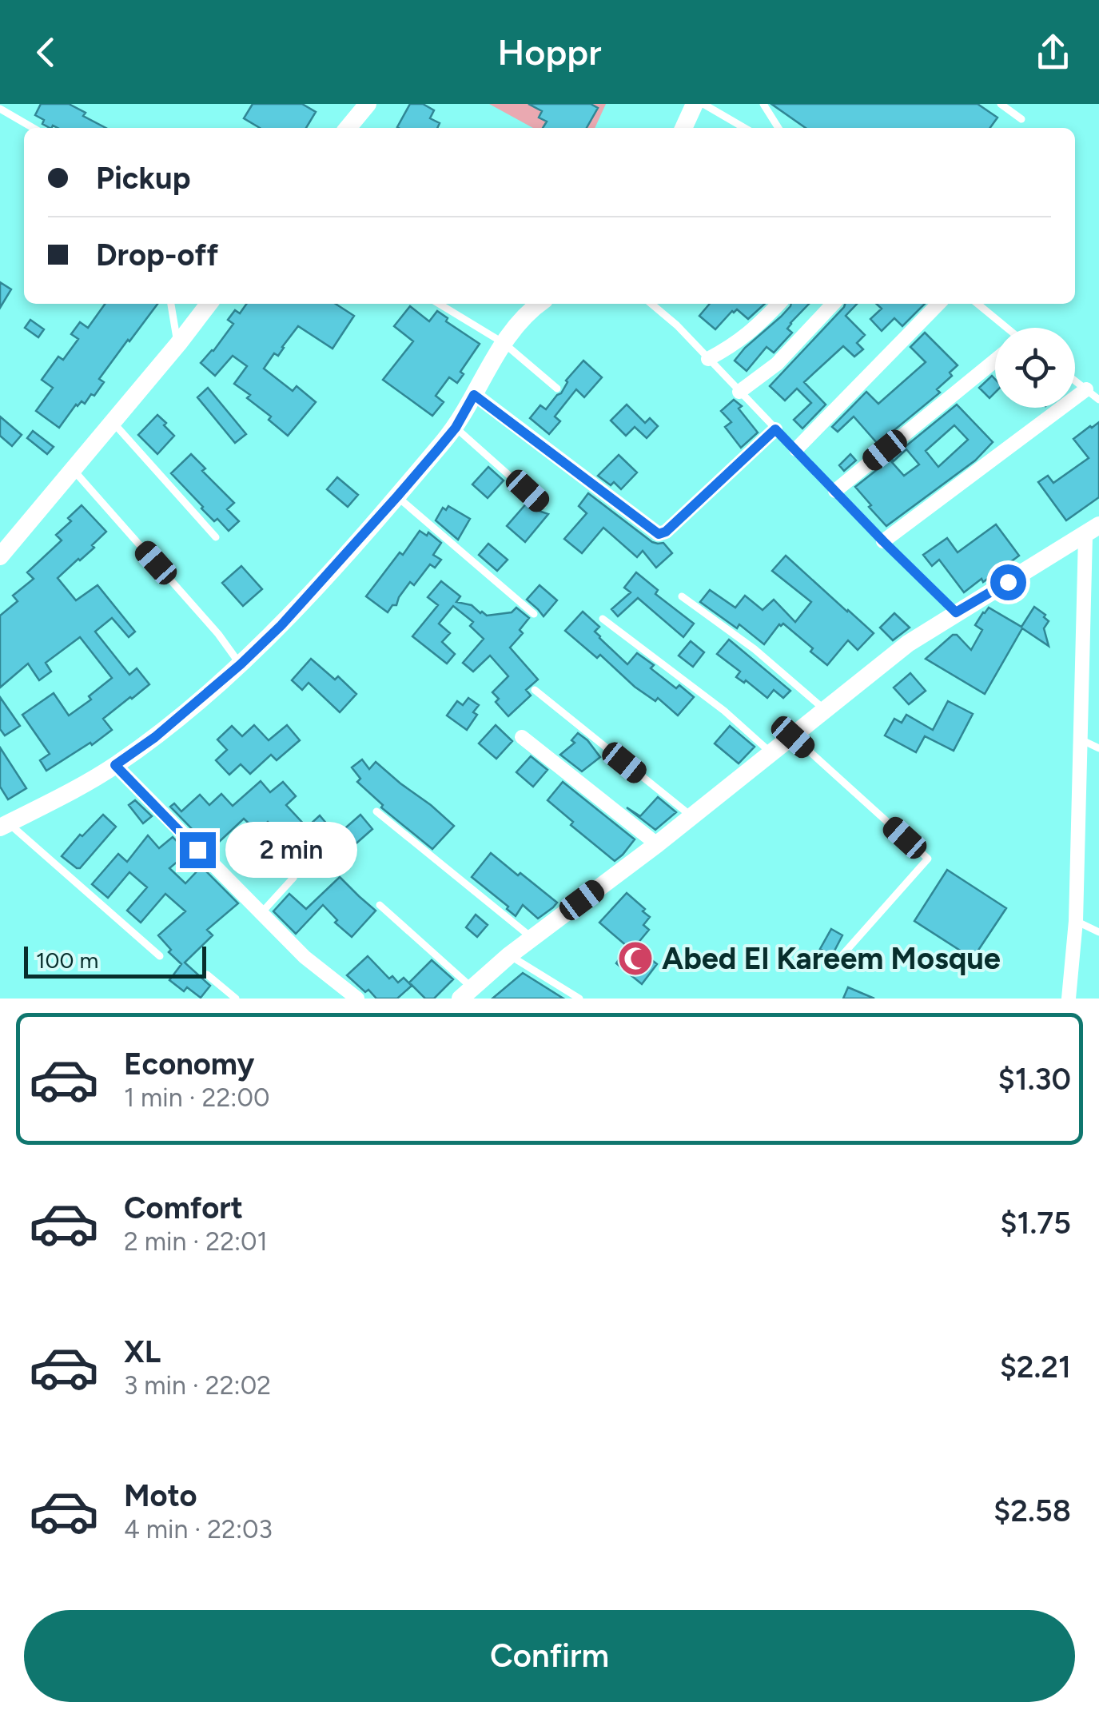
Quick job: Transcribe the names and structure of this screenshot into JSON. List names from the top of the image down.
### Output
{
  "places": {
    "mosque": ["Abed El Kareem Mosque"]
  },
  "scale_bar": "100 m",
  "page": {
    "header": "Hoppr",
    "banner": ["Pickup", "Drop-off"],
    "bubble": "2 min",
    "scale": "100 m",
    "list": [
      {
        "name": "Economy",
        "note": "1 min · 22:00",
        "value": "$1.30"
      },
      {
        "name": "Comfort",
        "note": "2 min · 22:01",
        "value": "$1.75"
      },
      {
        "name": "XL",
        "note": "3 min · 22:02",
        "value": "$2.21"
      },
      {
        "name": "Moto",
        "note": "4 min · 22:03",
        "value": "$2.58"
      }
    ],
    "buttons": "Confirm"
  }
}
